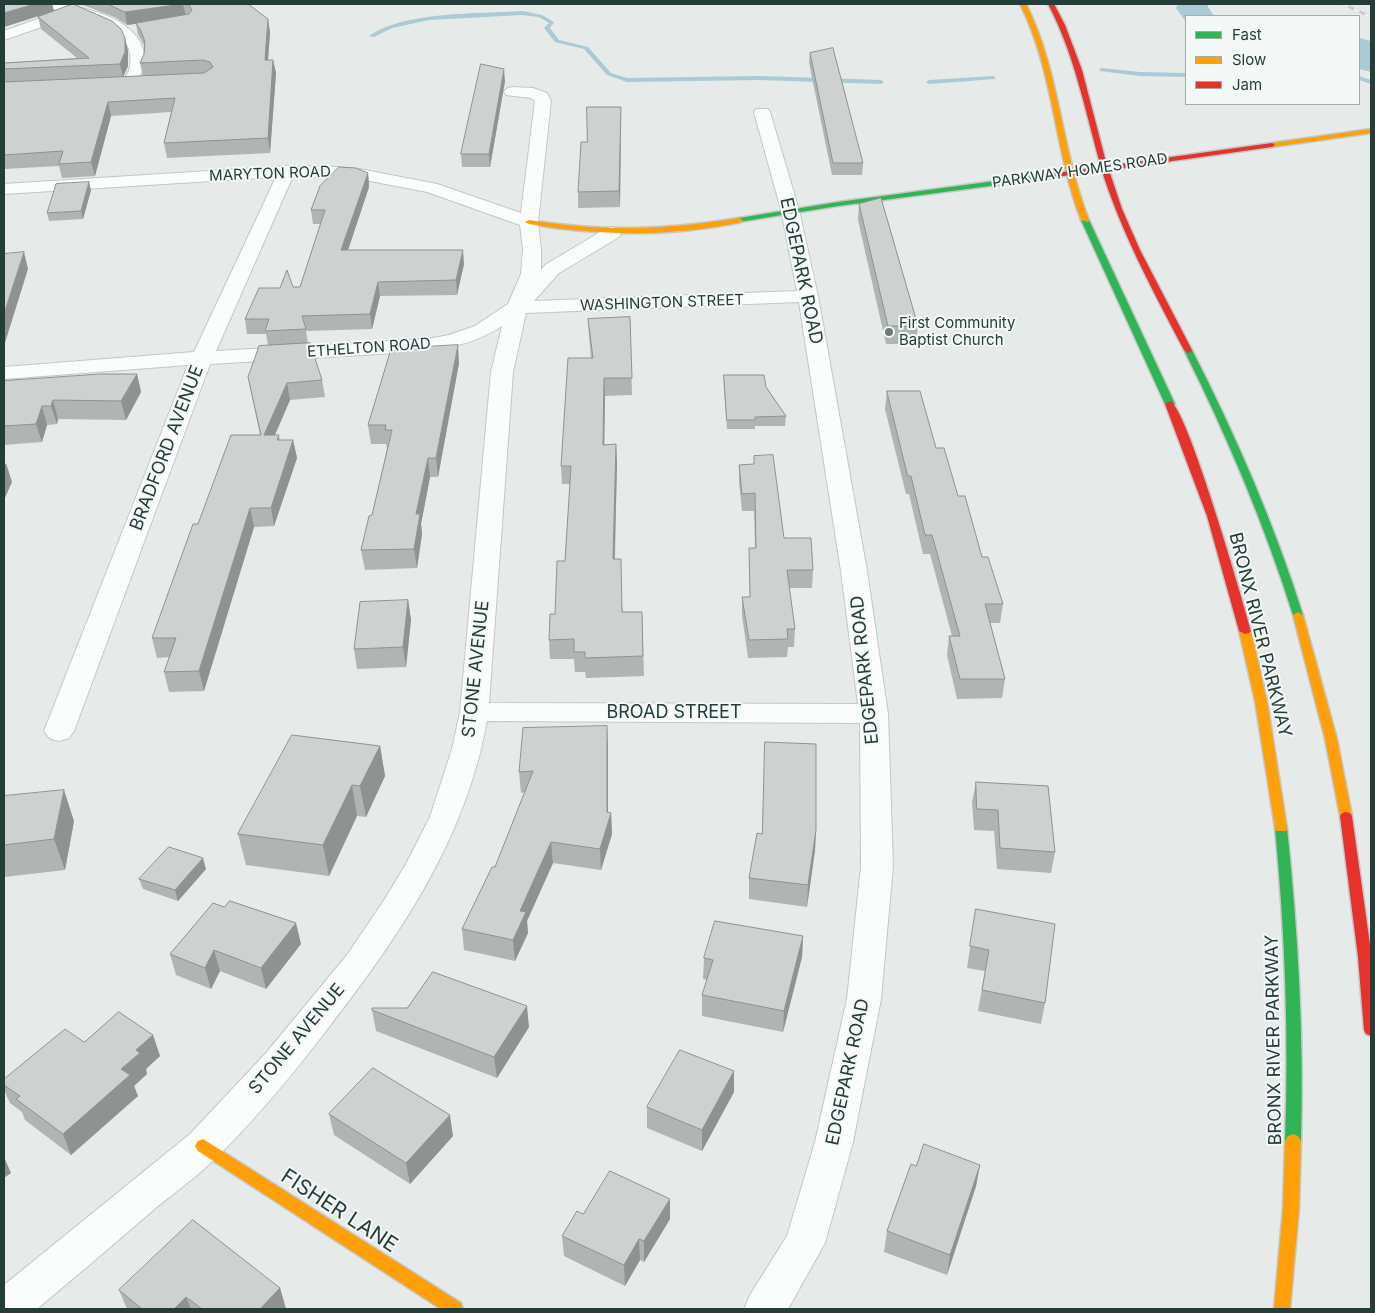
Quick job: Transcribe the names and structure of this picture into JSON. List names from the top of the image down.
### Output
{
  "streets": {
    "main road": ["PARKWAY HOMES ROAD", "BRONX RIVER PARKWAY", "FISHER LANE"],
    "street": [
      "MARYTON ROAD",
      "EDGEPARK ROAD",
      "WASHINGTON STREET",
      "ETHELTON ROAD",
      "BRADFORD AVENUE",
      "STONE AVENUE",
      "BROAD STREET"
    ]
  },
  "crossings": [
    ["PARKWAY HOMES ROAD", "MARYTON ROAD"],
    ["PARKWAY HOMES ROAD", "EDGEPARK ROAD"],
    ["PARKWAY HOMES ROAD", "BRONX RIVER PARKWAY"],
    ["PARKWAY HOMES ROAD", "STONE AVENUE"],
    ["MARYTON ROAD", "BRADFORD AVENUE"],
    ["MARYTON ROAD", "STONE AVENUE"],
    ["EDGEPARK ROAD", "WASHINGTON STREET"],
    ["EDGEPARK ROAD", "BROAD STREET"],
    ["WASHINGTON STREET", "ETHELTON ROAD"],
    ["WASHINGTON STREET", "STONE AVENUE"],
    ["ETHELTON ROAD", "BRADFORD AVENUE"],
    ["ETHELTON ROAD", "STONE AVENUE"],
    ["STONE AVENUE", "BROAD STREET"],
    ["STONE AVENUE", "FISHER LANE"]
  ],
  "places": ["First Community Baptist Church"],
  "legend": ["Fast", "Slow", "Jam"]
}
